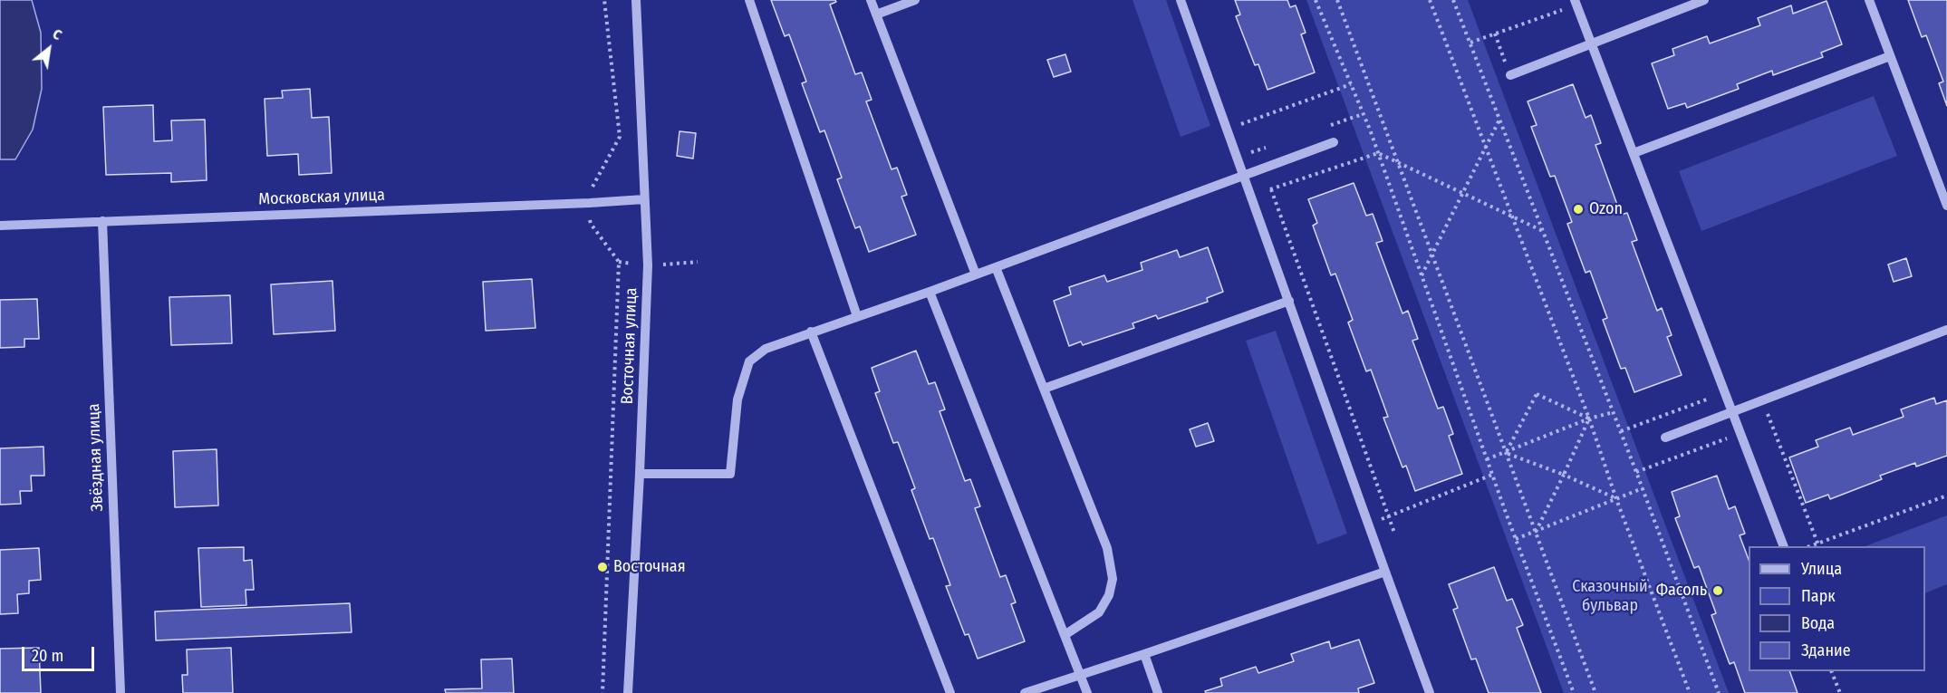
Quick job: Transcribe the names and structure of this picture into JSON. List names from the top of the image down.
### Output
{
  "streets": {
    "street": ["Московская улица", "Восточная улица", "Звёздная улица"]
  },
  "crossings": [
    ["Московская улица", "Восточная улица"],
    ["Московская улица", "Звёздная улица"]
  ],
  "parks": ["Сказочный бульвар"],
  "places": ["Ozon", "Восточная", "Фасоль"],
  "legend": [
    "Улица",
    "Парк",
    "Вода",
    "Здание"
  ],
  "scale_bar": "20 m",
  "north": "top right"
}
